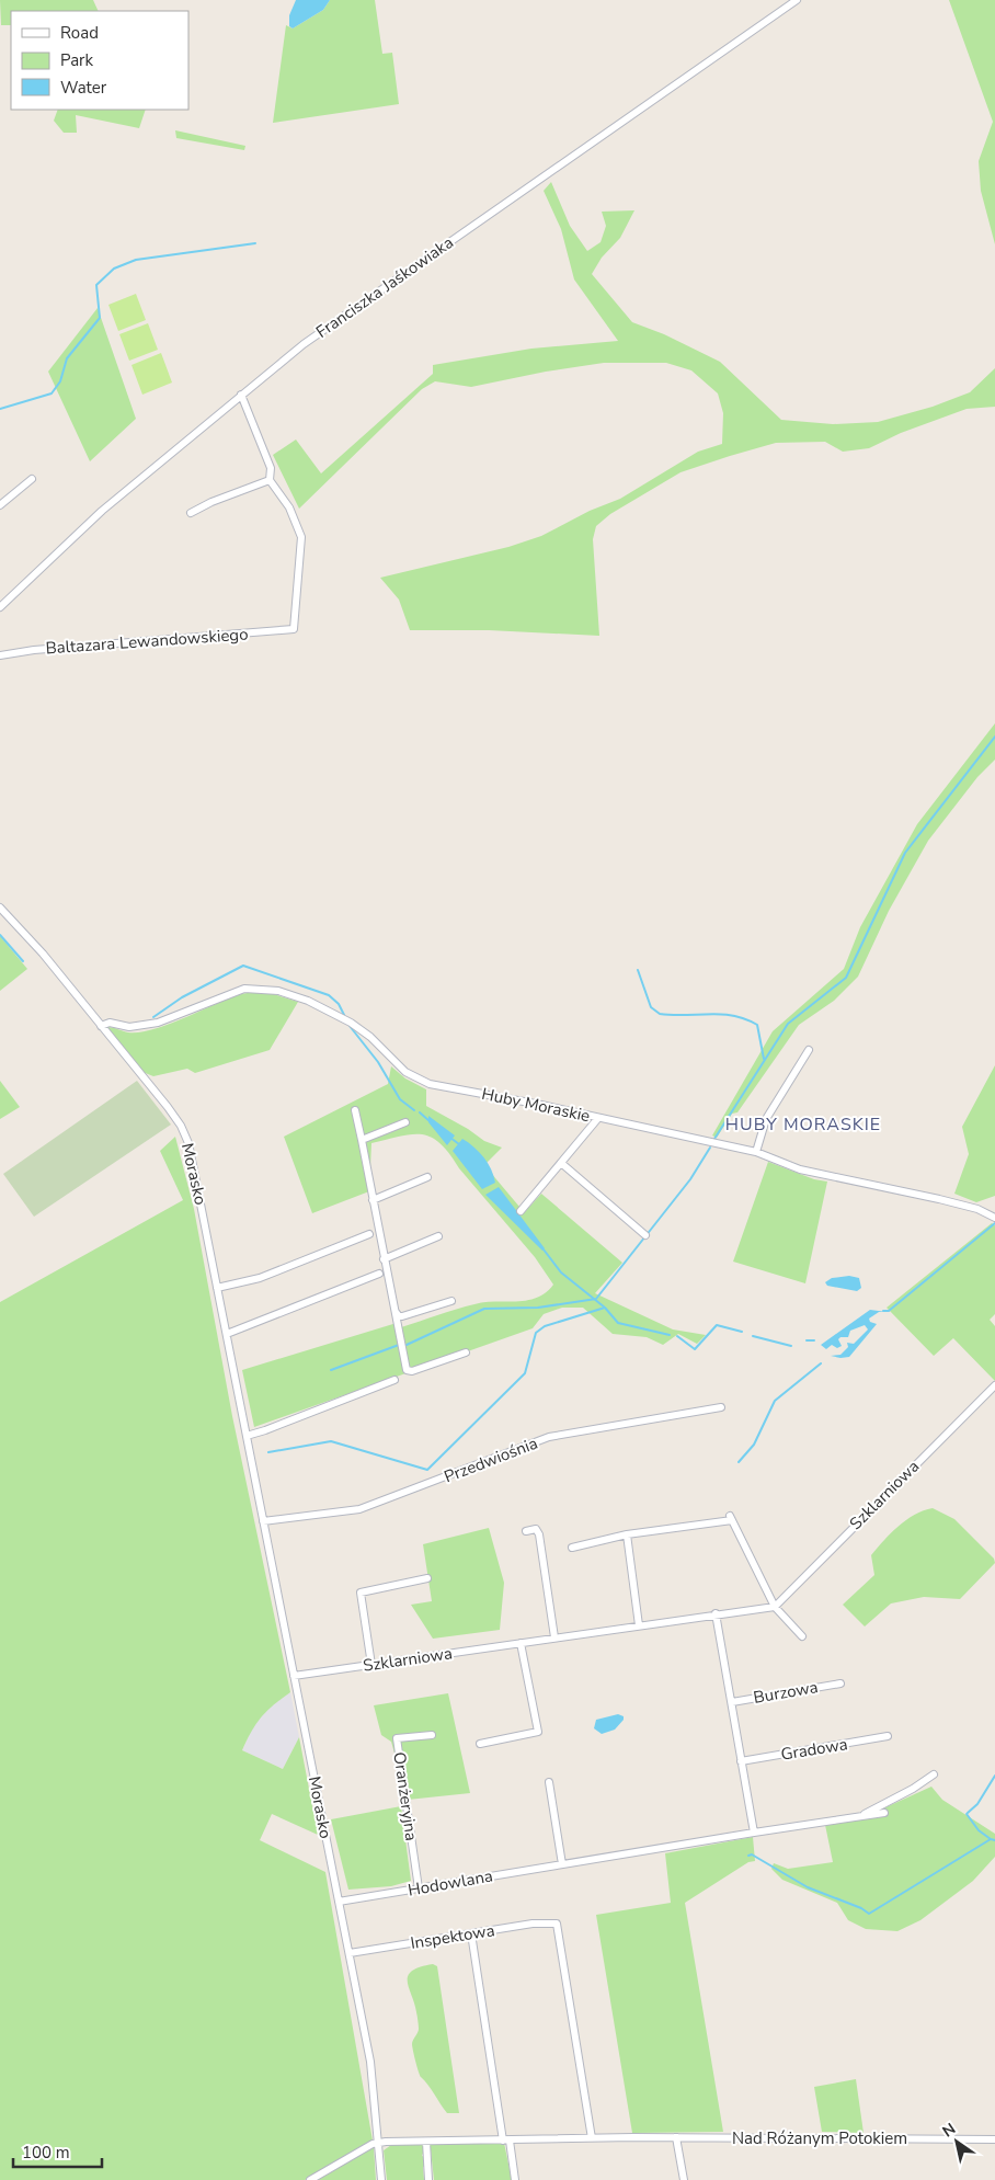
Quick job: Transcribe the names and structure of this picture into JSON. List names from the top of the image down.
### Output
{
  "streets": {
    "street": [
      "Franciszka Jaśkowiaka",
      "Baltazara Lewandowskiego",
      "Huby Moraskie",
      "Morasko",
      "Przedwiośnia",
      "Szklarniowa",
      "Burzowa",
      "Gradowa",
      "Oranżeryjna",
      "Hodowlana",
      "Inspektowa",
      "Nad Różanym Potokiem"
    ]
  },
  "crossings": [
    ["Huby Moraskie", "Morasko"],
    ["Morasko", "Przedwiośnia"],
    ["Morasko", "Szklarniowa"],
    ["Morasko", "Hodowlana"],
    ["Morasko", "Inspektowa"],
    ["Morasko", "Nad Różanym Potokiem"],
    ["Oranżeryjna", "Hodowlana"],
    ["Inspektowa", "Nad Różanym Potokiem"]
  ],
  "districts": ["HUBY MORASKIE"],
  "legend": ["Road", "Park", "Water"],
  "scale_bar": "100 m",
  "north": "top left"
}
